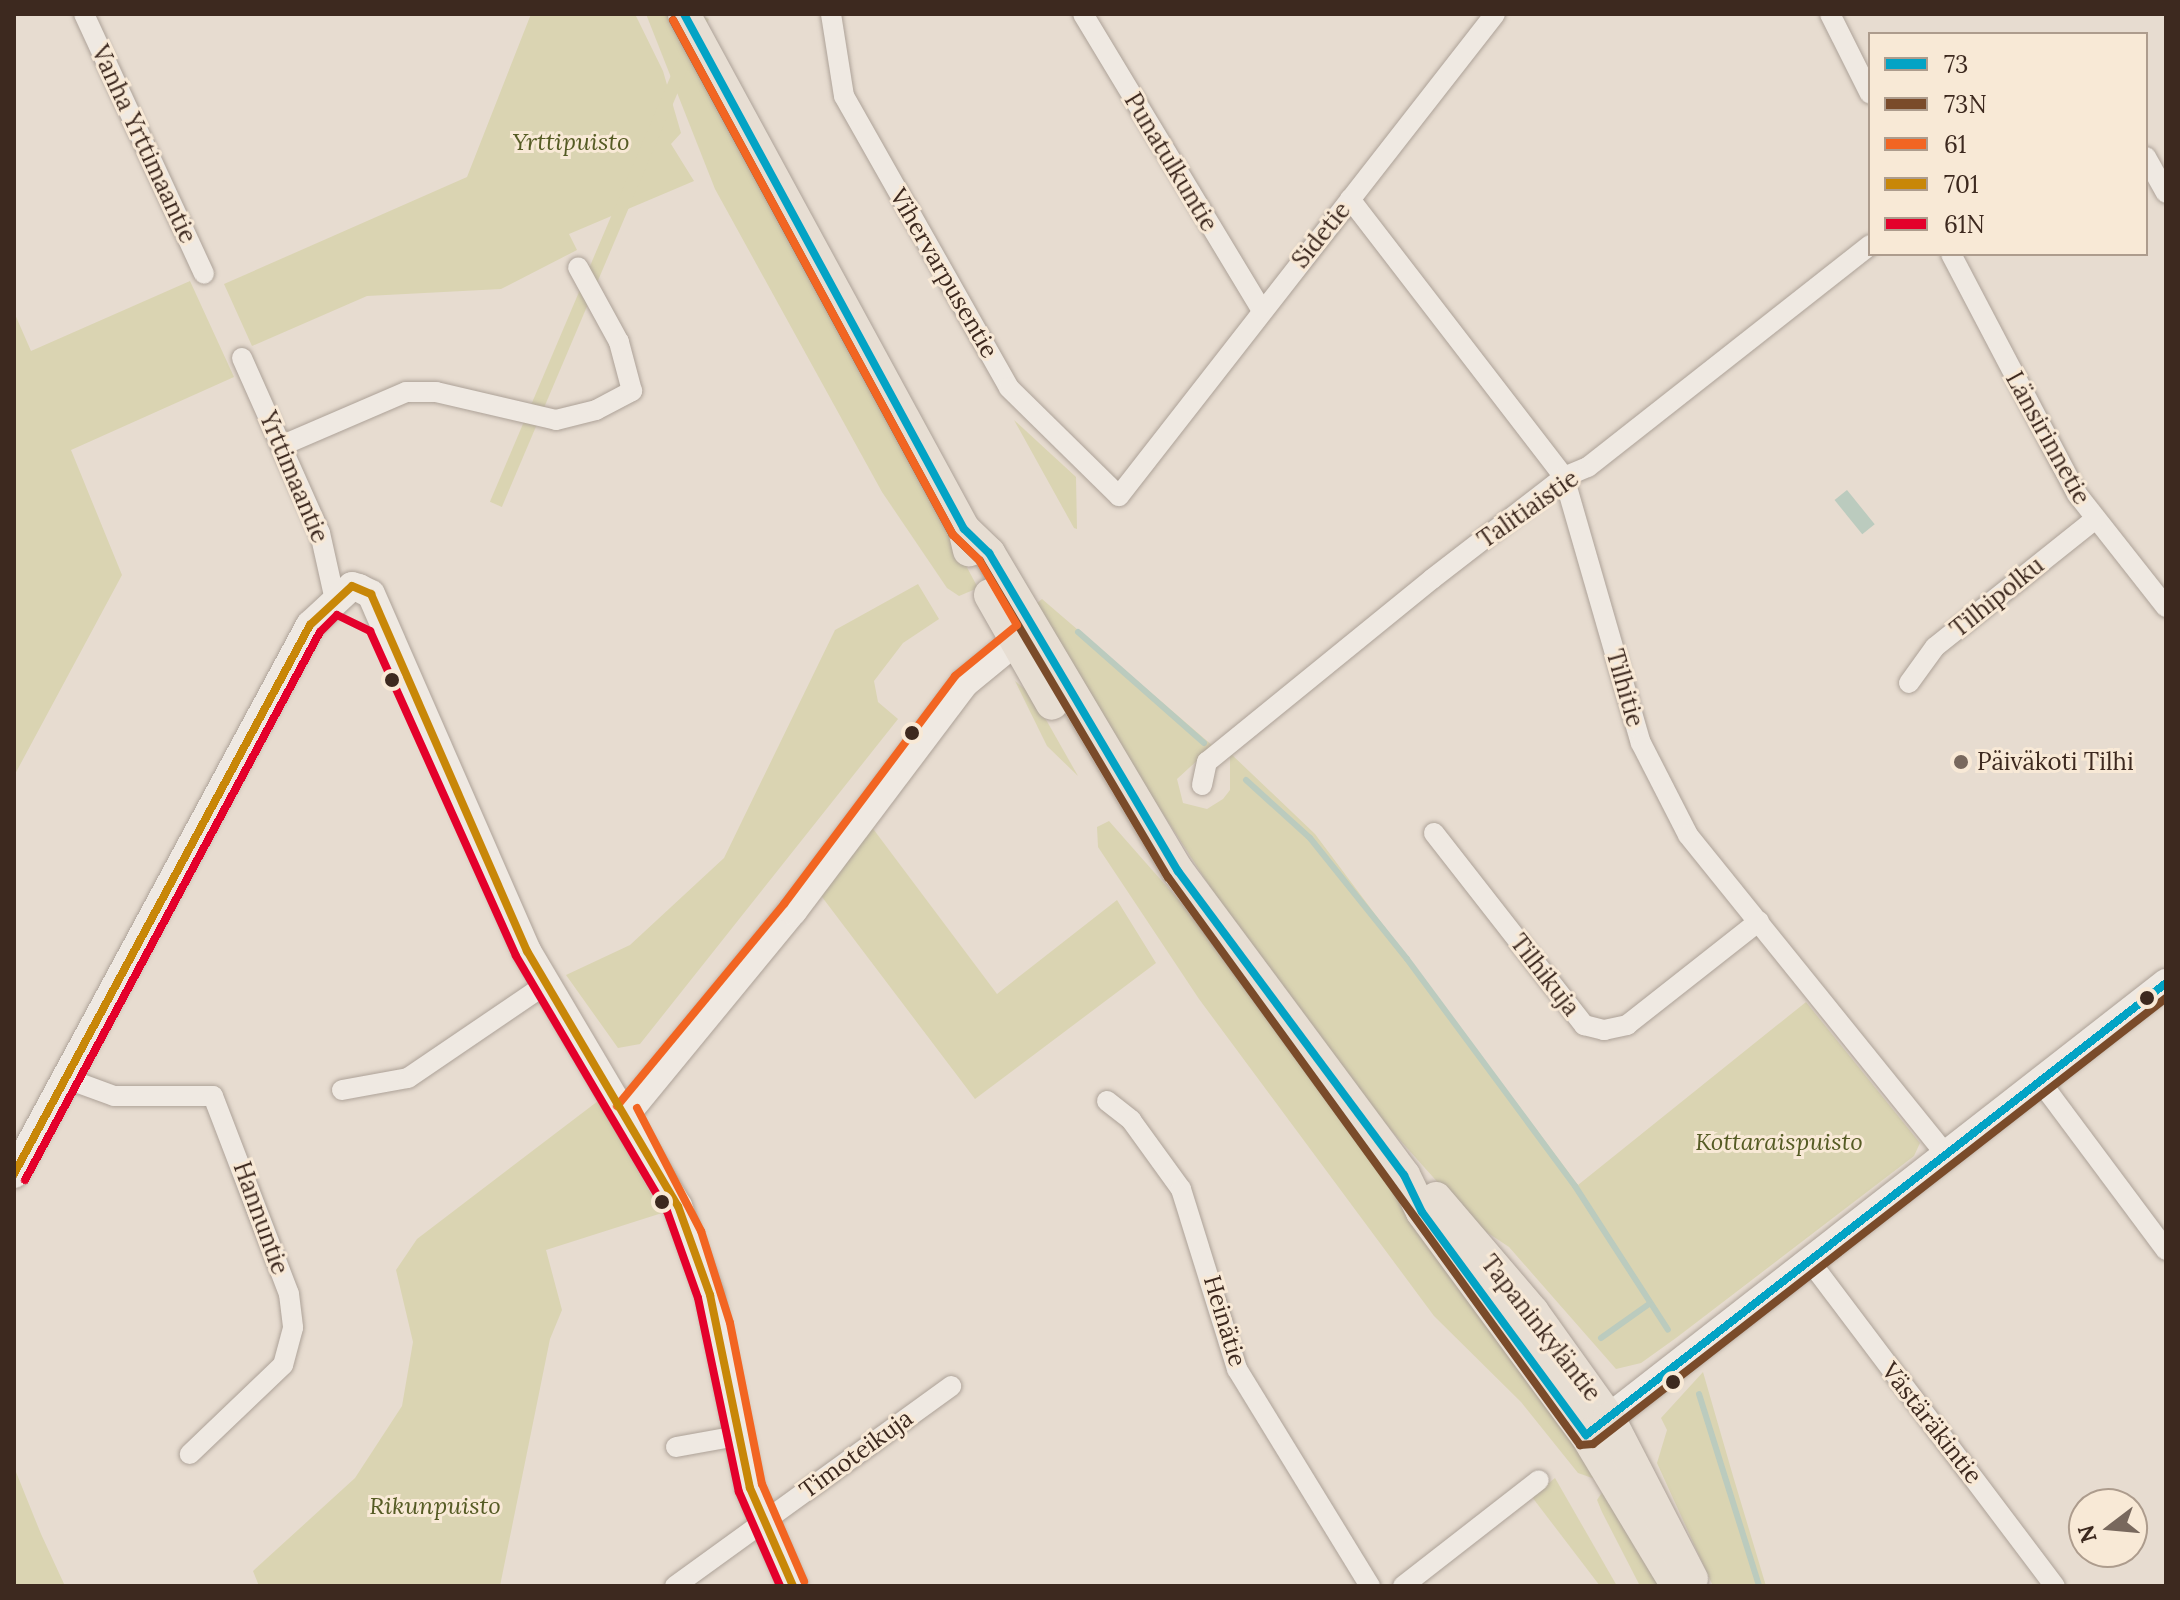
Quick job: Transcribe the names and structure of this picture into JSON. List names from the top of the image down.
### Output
{
  "streets": {
    "main road": ["Tapaninkyläntie"],
    "street": [
      "Vanha Yrttimaantie",
      "Punatulkuntie",
      "Sidetie",
      "Vihervarpusentie",
      "Länsirinnetie",
      "Yrttimaantie",
      "Talitiaistie",
      "Tilhipolku",
      "Tilhitie",
      "Tilhikuja",
      "Hannuntie",
      "Heinätie",
      "Västäräkintie",
      "Timoteikuja"
    ]
  },
  "crossings": [
    ["Punatulkuntie", "Sidetie"],
    ["Sidetie", "Vihervarpusentie"],
    ["Sidetie", "Tilhitie"],
    ["Länsirinnetie", "Tilhipolku"],
    ["Talitiaistie", "Tilhitie"],
    ["Tilhitie", "Tilhikuja"]
  ],
  "parks": ["Yrttipuisto", "Kottaraispuisto", "Rikunpuisto"],
  "places": ["Päiväkoti Tilhi"],
  "lines": [
    "transit line 73",
    "transit line 73N",
    "transit line 61",
    "transit line 701",
    "transit line 61N"
  ],
  "legend": [
    "73",
    "73N",
    "61",
    "701",
    "61N"
  ],
  "north": "left"
}
